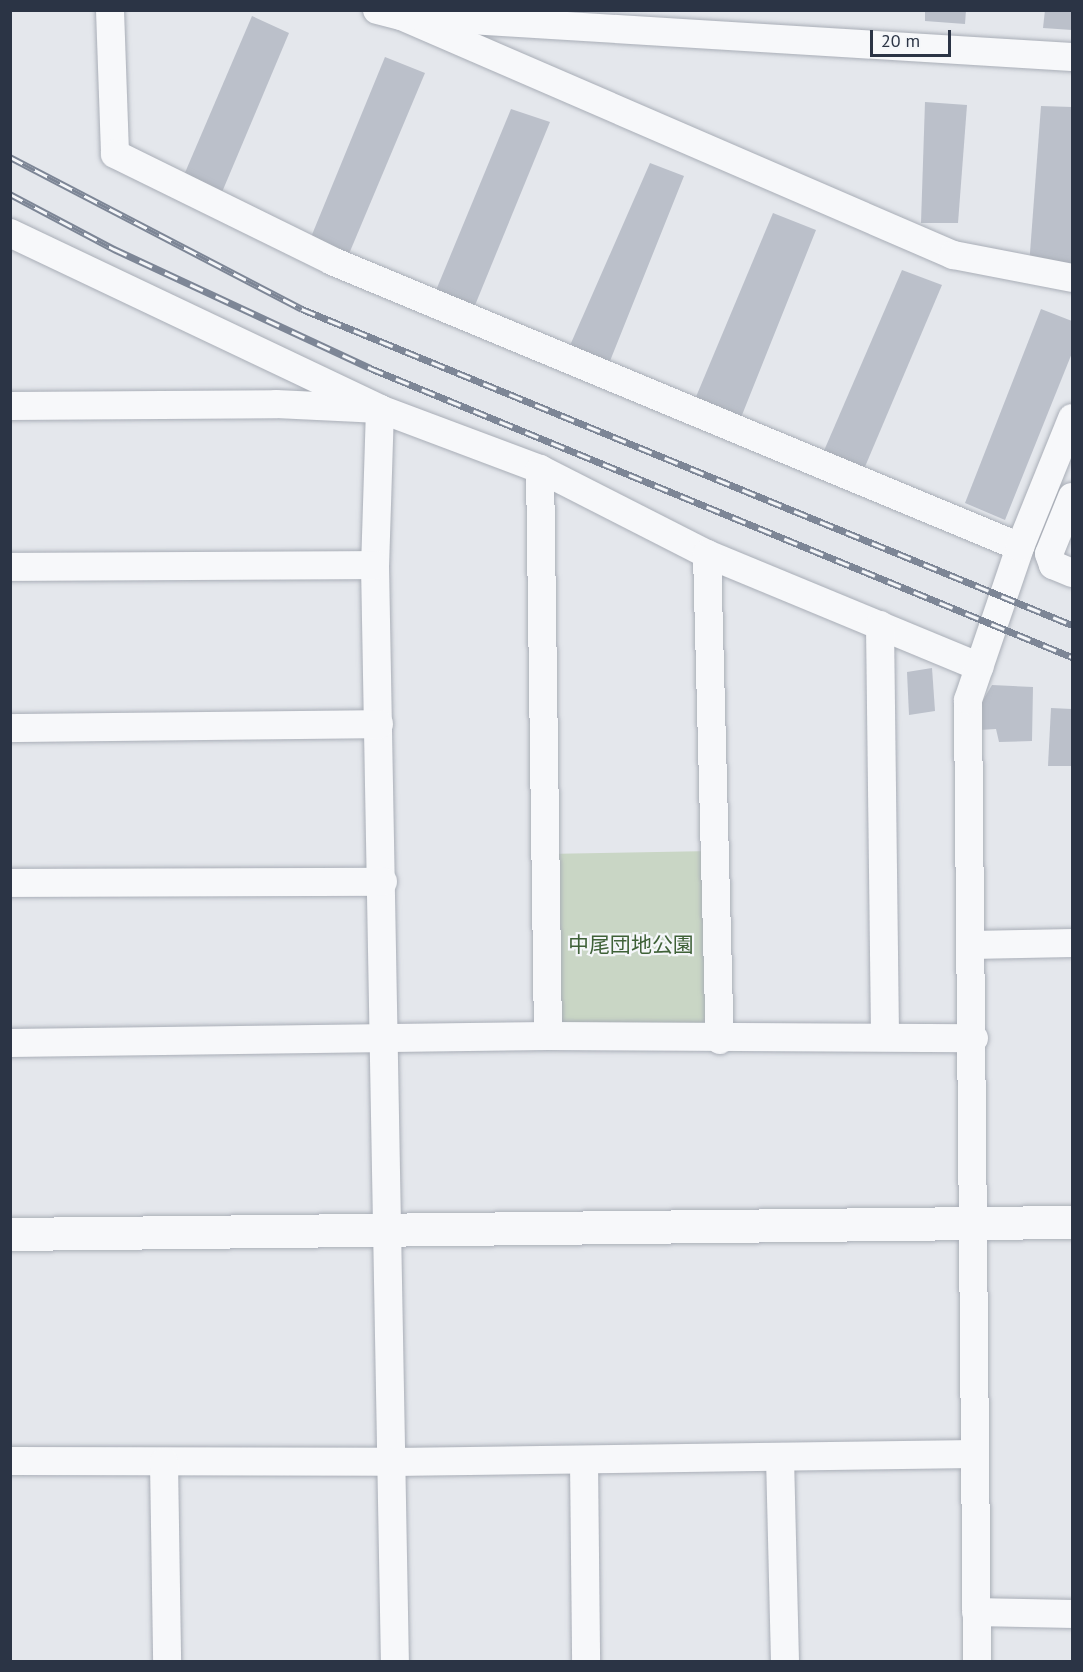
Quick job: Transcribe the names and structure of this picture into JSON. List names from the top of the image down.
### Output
{
  "parks": ["中尾団地公園"],
  "scale_bar": "20 m"
}
